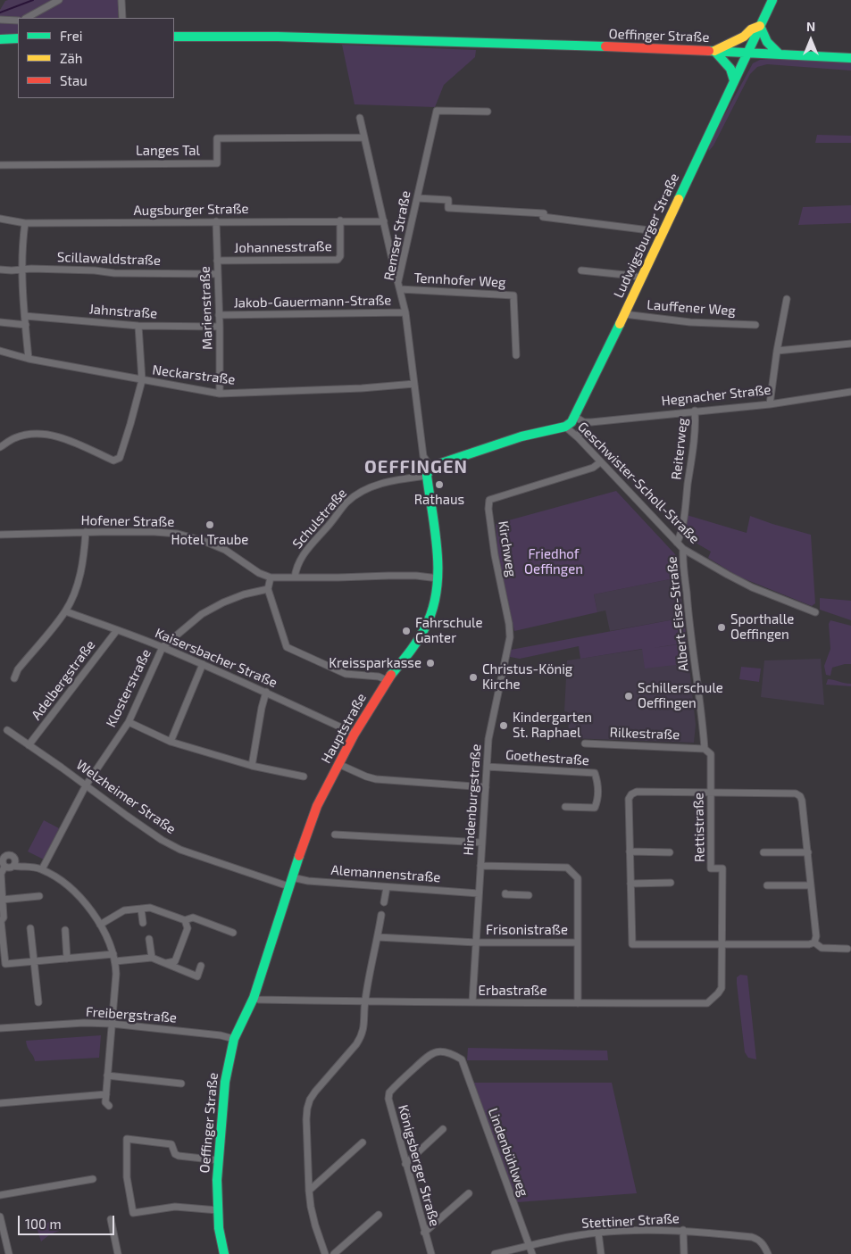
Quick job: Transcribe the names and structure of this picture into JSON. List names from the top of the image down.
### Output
{
  "streets": {
    "street": [
      "Oeffinger Straße",
      "Langes Tal",
      "Augsburger Straße",
      "Remser Straße",
      "Ludwigsburger Straße",
      "Johannesstraße",
      "Scillawaldstraße",
      "Tennhofer Weg",
      "Jakob-Gauermann-Straße",
      "Marienstraße",
      "Lauffener Weg",
      "Jahnstraße",
      "Neckarstraße",
      "Hegnacher Straße",
      "Reiterweg",
      "Geschwister-Scholl-Straße",
      "Schulstraße",
      "Hofener Straße",
      "Kirchweg",
      "Albert-Eise-Straße",
      "Kaisersbacher Straße",
      "Adelbergstraße",
      "Klosterstraße",
      "Hauptstraße",
      "Rilkestraße",
      "Goethestraße",
      "Welzheimer Straße",
      "Hindenburgstraße",
      "Rettistraße",
      "Alemannenstraße",
      "Frisonistraße",
      "Erbastraße",
      "Freibergstraße",
      "Lindenbühlweg",
      "Königsberger Straße",
      "Stettiner Straße"
    ]
  },
  "crossings": [
    ["Oeffinger Straße", "Ludwigsburger Straße"],
    ["Oeffinger Straße", "Hauptstraße"],
    ["Oeffinger Straße", "Erbastraße"],
    ["Oeffinger Straße", "Freibergstraße"],
    ["Augsburger Straße", "Johannesstraße"],
    ["Augsburger Straße", "Marienstraße"],
    ["Remser Straße", "Tennhofer Weg"],
    ["Remser Straße", "Jakob-Gauermann-Straße"],
    ["Remser Straße", "Neckarstraße"],
    ["Ludwigsburger Straße", "Lauffener Weg"],
    ["Ludwigsburger Straße", "Geschwister-Scholl-Straße"],
    ["Johannesstraße", "Marienstraße"],
    ["Scillawaldstraße", "Marienstraße"],
    ["Jakob-Gauermann-Straße", "Marienstraße"],
    ["Marienstraße", "Jahnstraße"],
    ["Marienstraße", "Neckarstraße"],
    ["Hegnacher Straße", "Reiterweg"],
    ["Reiterweg", "Geschwister-Scholl-Straße"],
    ["Geschwister-Scholl-Straße", "Kirchweg"],
    ["Geschwister-Scholl-Straße", "Albert-Eise-Straße"],
    ["Schulstraße", "Hauptstraße"],
    ["Kirchweg", "Hindenburgstraße"],
    ["Albert-Eise-Straße", "Rilkestraße"],
    ["Albert-Eise-Straße", "Rettistraße"],
    ["Kaisersbacher Straße", "Adelbergstraße"],
    ["Kaisersbacher Straße", "Klosterstraße"],
    ["Kaisersbacher Straße", "Hauptstraße"],
    ["Adelbergstraße", "Welzheimer Straße"],
    ["Klosterstraße", "Welzheimer Straße"],
    ["Hauptstraße", "Welzheimer Straße"],
    ["Hauptstraße", "Alemannenstraße"],
    ["Hauptstraße", "Erbastraße"],
    ["Rilkestraße", "Rettistraße"],
    ["Goethestraße", "Hindenburgstraße"],
    ["Welzheimer Straße", "Alemannenstraße"],
    ["Hindenburgstraße", "Alemannenstraße"],
    ["Hindenburgstraße", "Frisonistraße"],
    ["Hindenburgstraße", "Erbastraße"],
    ["Rettistraße", "Erbastraße"],
    ["Frisonistraße", "Erbastraße"],
    ["Lindenbühlweg", "Königsberger Straße"],
    ["Lindenbühlweg", "Stettiner Straße"]
  ],
  "districts": ["OEFFINGEN"],
  "parks": ["Friedhof Oeffingen"],
  "places": [
    "Rathaus",
    "Hotel Traube",
    "Sporthalle Oeffingen",
    "Fahrschule Ganter",
    "Kreissparkasse",
    "Christus-König Kirche",
    "Schillerschule Oeffingen",
    "Kindergarten St. Raphael"
  ],
  "legend": ["Frei", "Zäh", "Stau"],
  "scale_bar": "100 m",
  "north": "top"
}
